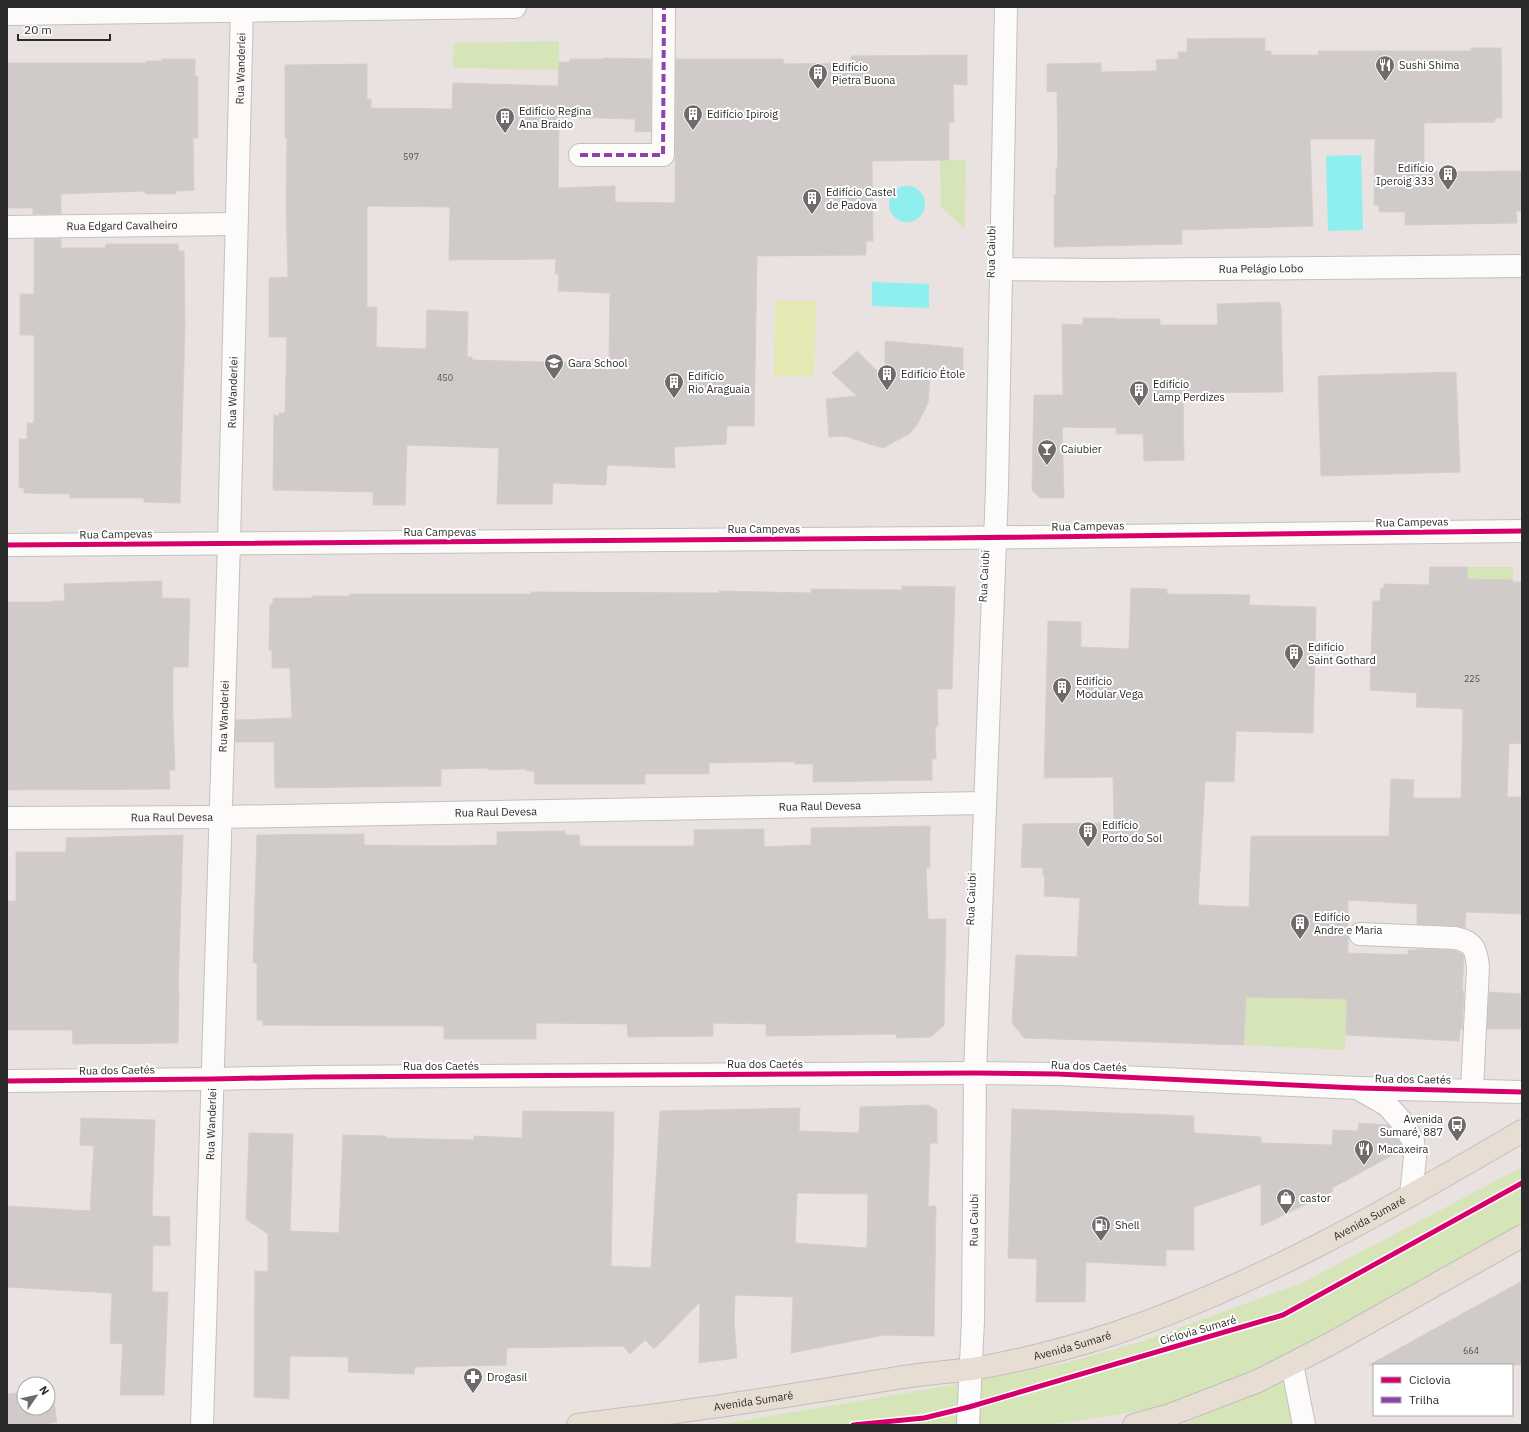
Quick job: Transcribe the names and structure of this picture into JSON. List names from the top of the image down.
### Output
{
  "streets": {
    "main road": ["Avenida Sumaré"],
    "street": [
      "Rua Wanderlei",
      "Rua Edgard Cavalheiro",
      "Rua Caiubi",
      "Rua Pelágio Lobo",
      "Rua Campevas",
      "Rua Raul Devesa",
      "Rua dos Caetés"
    ],
    "cycle path": ["Ciclovia Sumaré"]
  },
  "crossings": [
    ["Rua Wanderlei", "Rua Edgard Cavalheiro"],
    ["Rua Wanderlei", "Rua Campevas"],
    ["Rua Wanderlei", "Rua Raul Devesa"],
    ["Rua Wanderlei", "Rua dos Caetés"],
    ["Rua Caiubi", "Rua Pelágio Lobo"],
    ["Rua Caiubi", "Rua Campevas"],
    ["Rua Caiubi", "Rua Raul Devesa"],
    ["Rua Caiubi", "Rua dos Caetés"],
    ["Rua Caiubi", "Avenida Sumaré"],
    ["Rua dos Caetés", "Avenida Sumaré"]
  ],
  "places": {
    "restaurant": ["Sushi Shima", "Macaxeira"],
    "building": [
      "Edifício Pietra Buona",
      "Edifício Ipiroig",
      "Edifício Regina Ana Braido",
      "Edifício Iperoig 333",
      "Edifício Castel de Padova",
      "Edifício Étole",
      "Edifício Rio Araguaia",
      "Edifício Lamp Perdizes",
      "Edifício Saint Gothard",
      "Edifício Modular Vega",
      "Edifício Porto do Sol",
      "Edifício Andre e Maria"
    ],
    "school or university": ["Gara School"],
    "bar": ["Caiubier"],
    "bus stop": ["Avenida Sumaré, 887"],
    "shop": ["castor"],
    "fuel station": ["Shell"],
    "pharmacy": ["Drogasil"]
  },
  "house_numbers": [
    "597",
    "450",
    "225",
    "664"
  ],
  "legend": ["Ciclovia", "Trilha"],
  "scale_bar": "20 m",
  "north": "top right"
}
